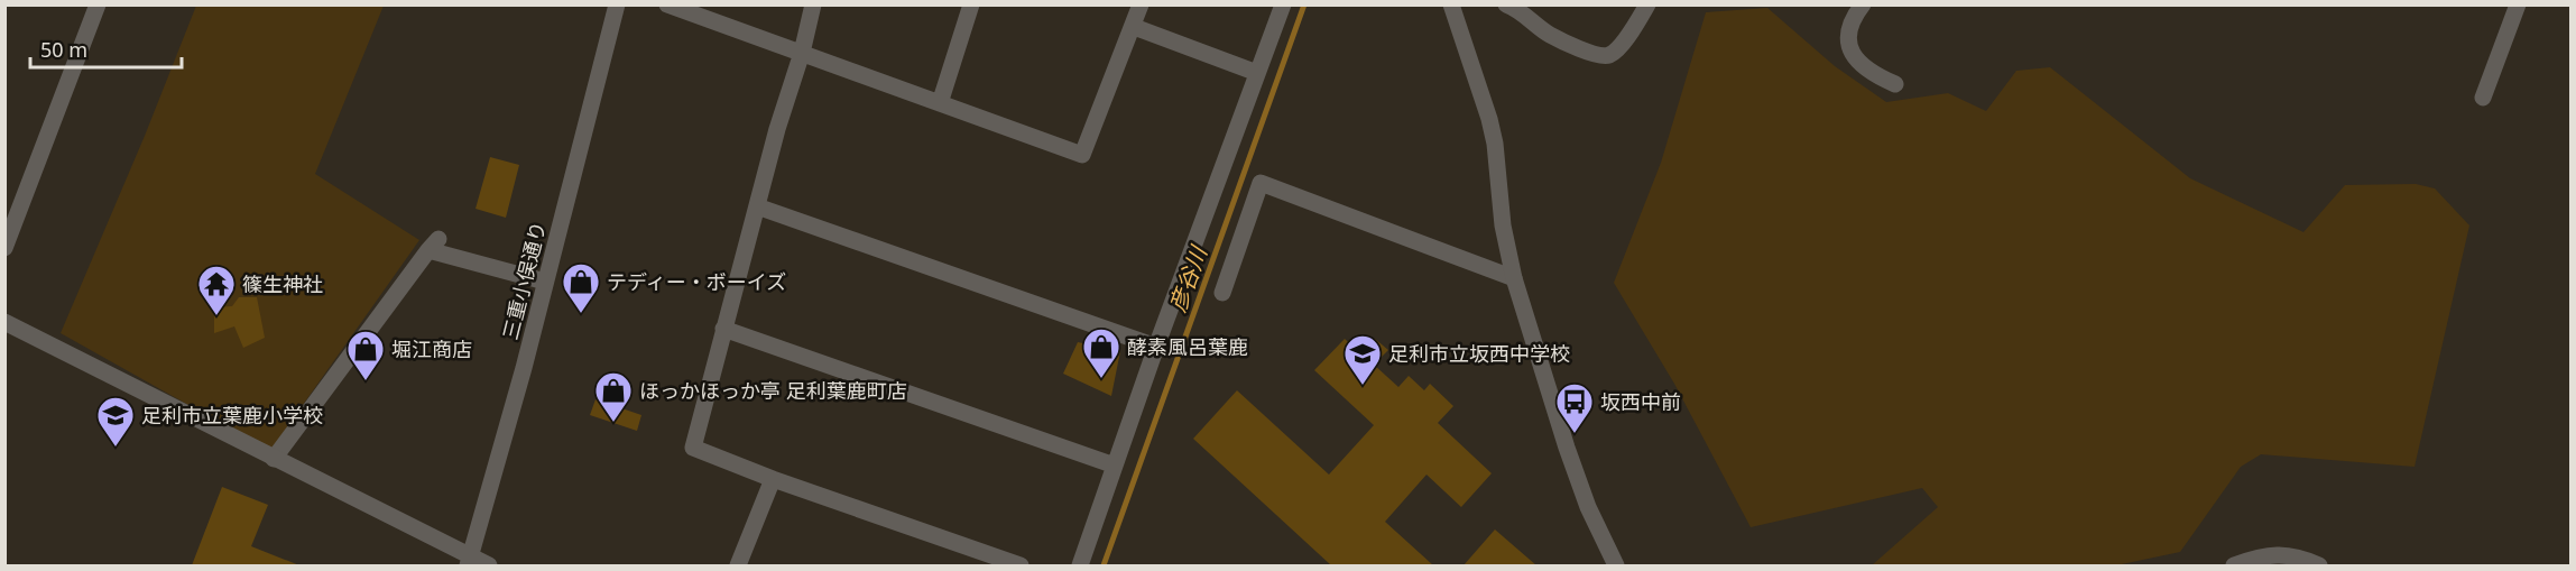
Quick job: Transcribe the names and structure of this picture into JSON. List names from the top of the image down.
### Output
{
  "streets": {
    "street": ["三重小俣通り"]
  },
  "water": ["彦谷川"],
  "places": {
    "shop": [
      "テディー・ボーイズ",
      "酵素風呂葉鹿",
      "堀江商店",
      "ほっかほっか亭 足利葉鹿町店"
    ],
    "temple": ["篠生神社"],
    "school or university": ["足利市立坂西中学校", "足利市立葉鹿小学校"],
    "bus stop": ["坂西中前"]
  },
  "scale_bar": "50 m"
}
